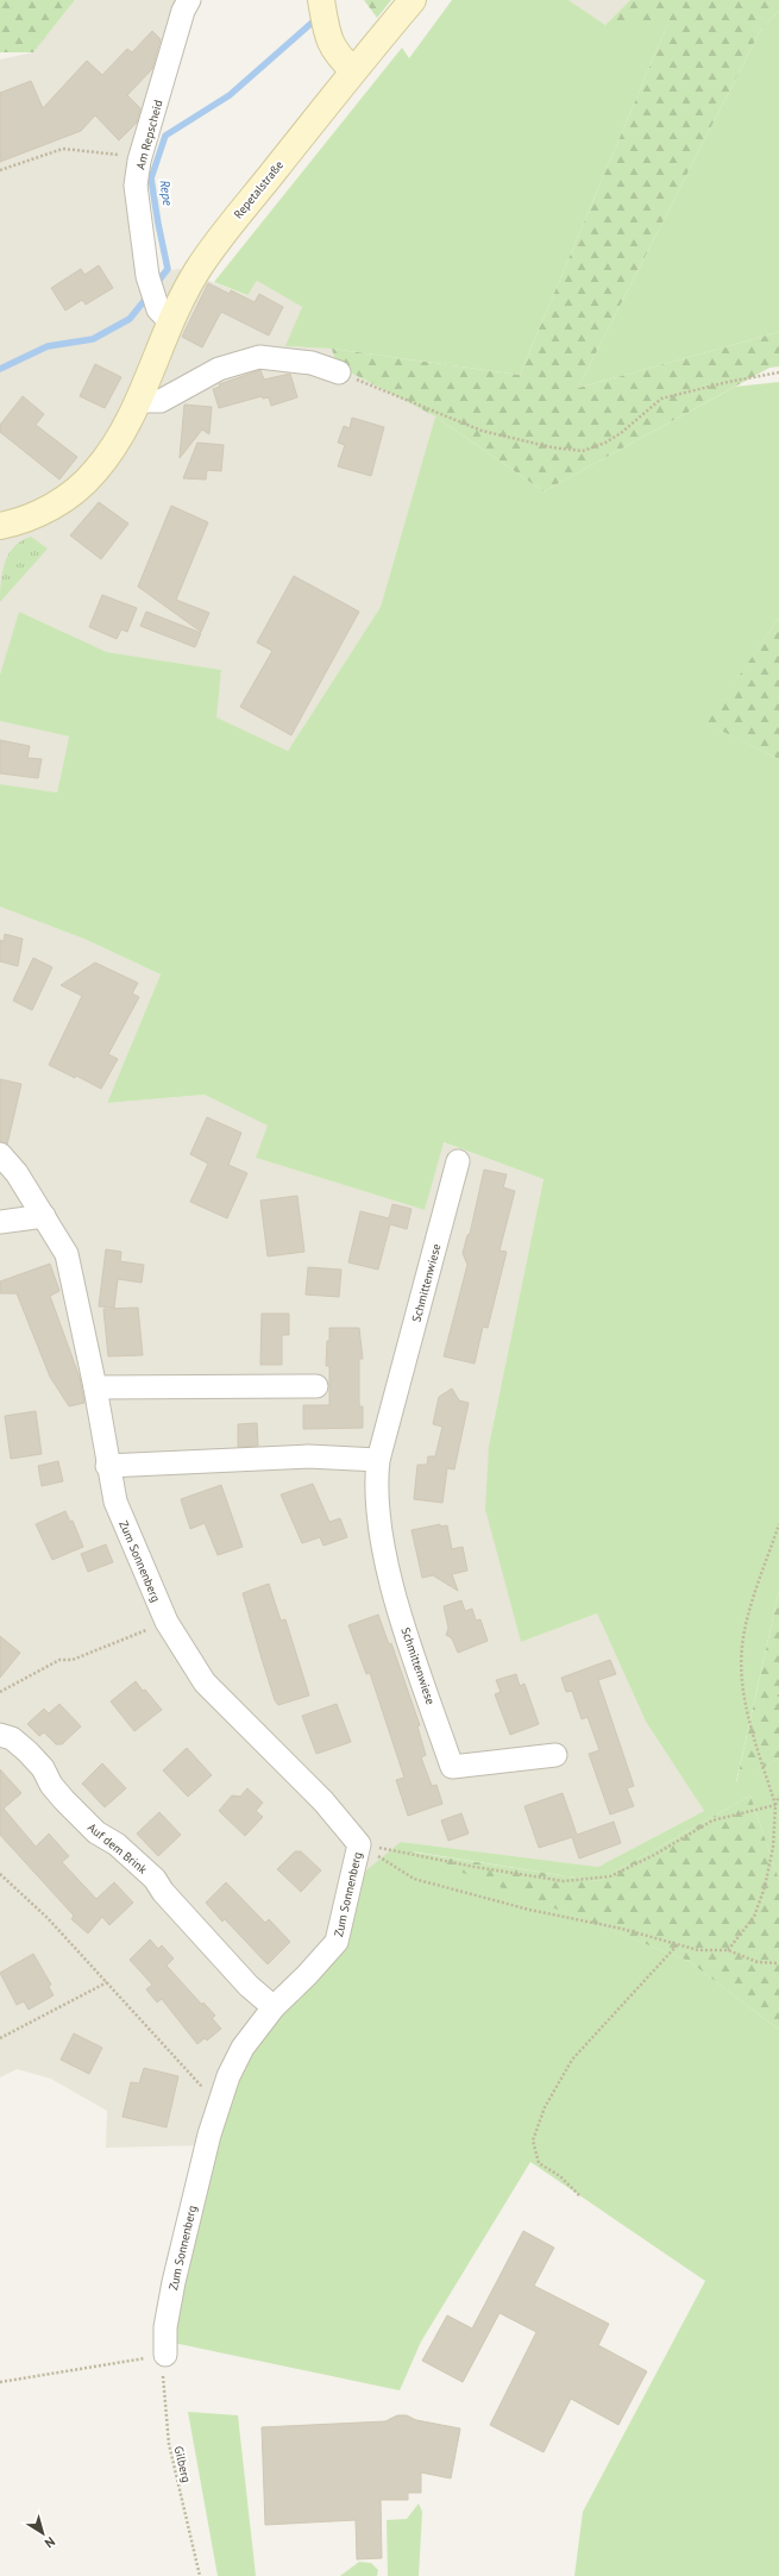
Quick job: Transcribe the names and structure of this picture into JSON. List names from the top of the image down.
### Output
{
  "streets": {
    "main road": ["Repetalstraße"],
    "street": [
      "Am Repscheid",
      "Schmittenwiese",
      "Zum Sonnenberg",
      "Auf dem Brink"
    ],
    "path": ["Gilberg"]
  },
  "crossings": [
    ["Am Repscheid", "Repetalstraße"],
    ["Zum Sonnenberg", "Auf dem Brink"],
    ["Zum Sonnenberg", "Gilberg"]
  ],
  "water": ["Repe"],
  "north": "bottom right"
}
